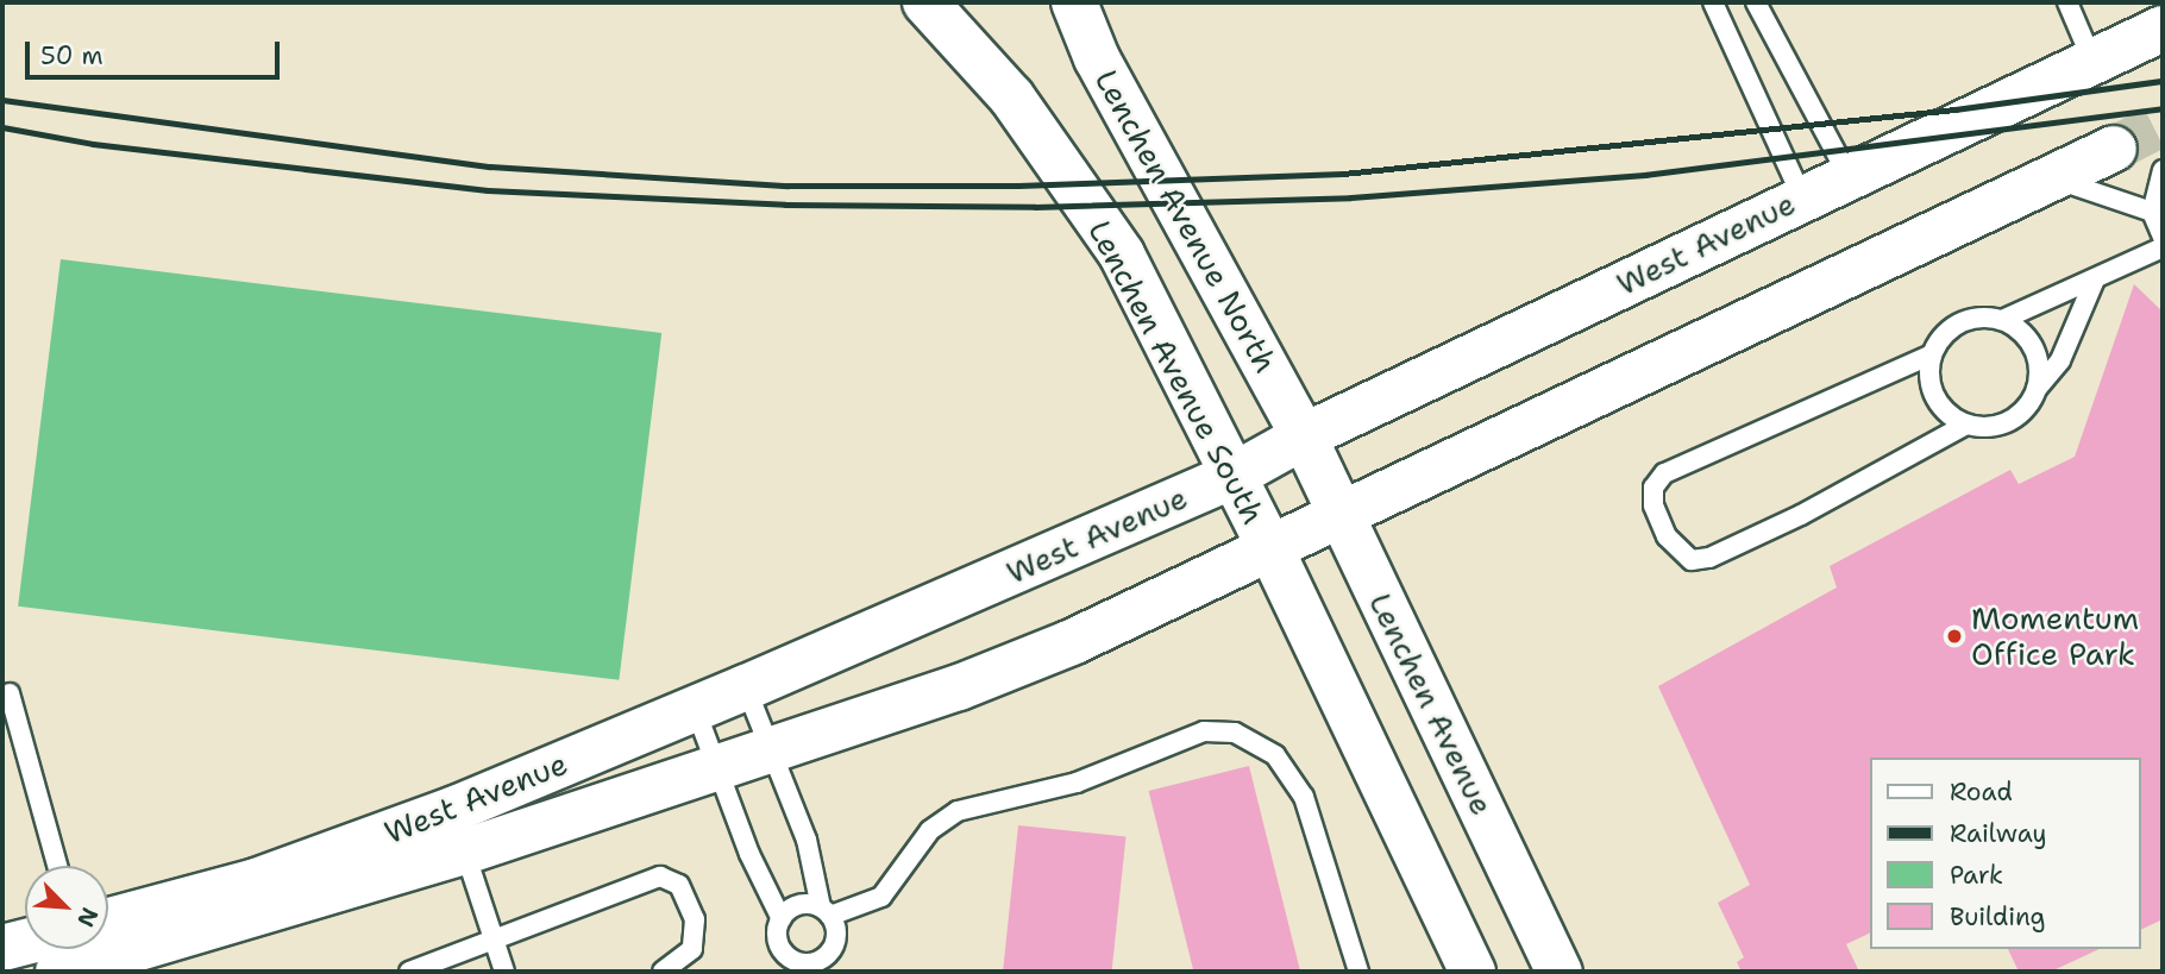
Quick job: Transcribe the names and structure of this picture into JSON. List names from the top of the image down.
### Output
{
  "streets": {
    "street": [
      "Lenchen Avenue North",
      "West Avenue",
      "Lenchen Avenue South",
      "Lenchen Avenue"
    ]
  },
  "crossings": [
    ["Lenchen Avenue North", "West Avenue"],
    ["Lenchen Avenue North", "Lenchen Avenue"],
    ["West Avenue", "Lenchen Avenue South"],
    ["West Avenue", "Lenchen Avenue"]
  ],
  "places": ["Momentum Office Park"],
  "legend": [
    "Road",
    "Railway",
    "Park",
    "Building"
  ],
  "scale_bar": "50 m",
  "north": "bottom right"
}
